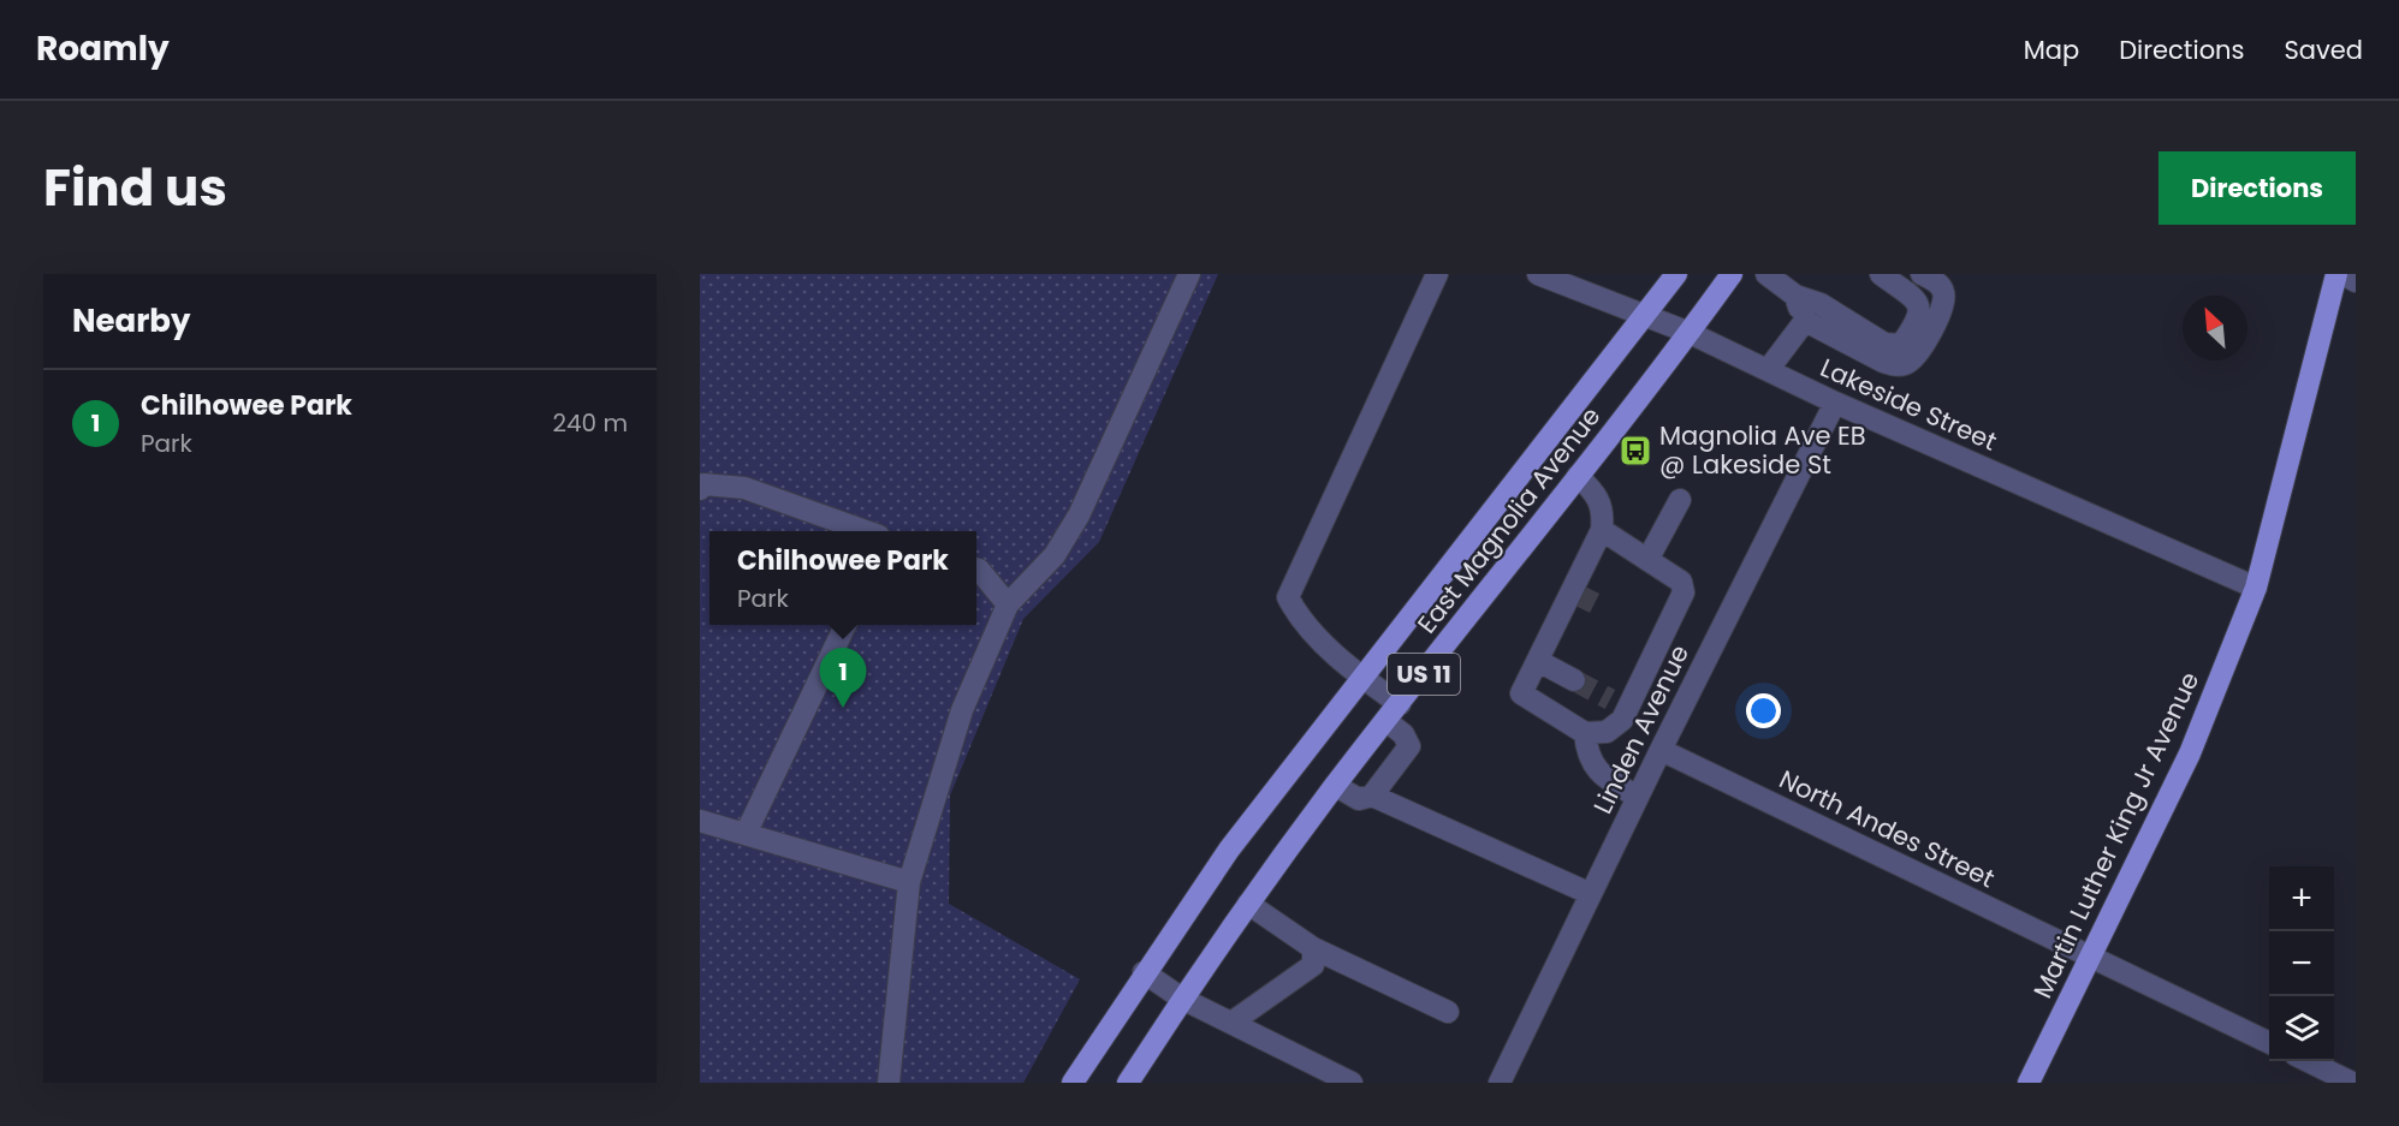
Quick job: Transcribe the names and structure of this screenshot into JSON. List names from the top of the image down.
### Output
{
  "streets": {
    "main road": ["East Magnolia Avenue", "US 11", "Martin Luther King Jr Avenue"],
    "street": ["Lakeside Street", "Linden Avenue", "North Andes Street"]
  },
  "crossings": [
    ["Lakeside Street", "East Magnolia Avenue"],
    ["Lakeside Street", "Linden Avenue"],
    ["Lakeside Street", "Martin Luther King Jr Avenue"],
    ["Linden Avenue", "North Andes Street"],
    ["North Andes Street", "Martin Luther King Jr Avenue"]
  ],
  "places": {
    "bus stop": ["Magnolia Ave EB @ Lakeside St"]
  },
  "north": "top left",
  "page": {
    "header": "Roamly",
    "nav": ["Map", "Directions", "Saved"],
    "title": "Find us",
    "buttons": "Directions",
    "heading": "Nearby",
    "list": [
      {
        "mark": "1",
        "name": "Chilhowee Park",
        "note": "Park",
        "value": "240 m"
      }
    ],
    "popup": ["Chilhowee Park", "Park"],
    "pins": "1",
    "map_buttons": ["+", "−"]
  }
}
